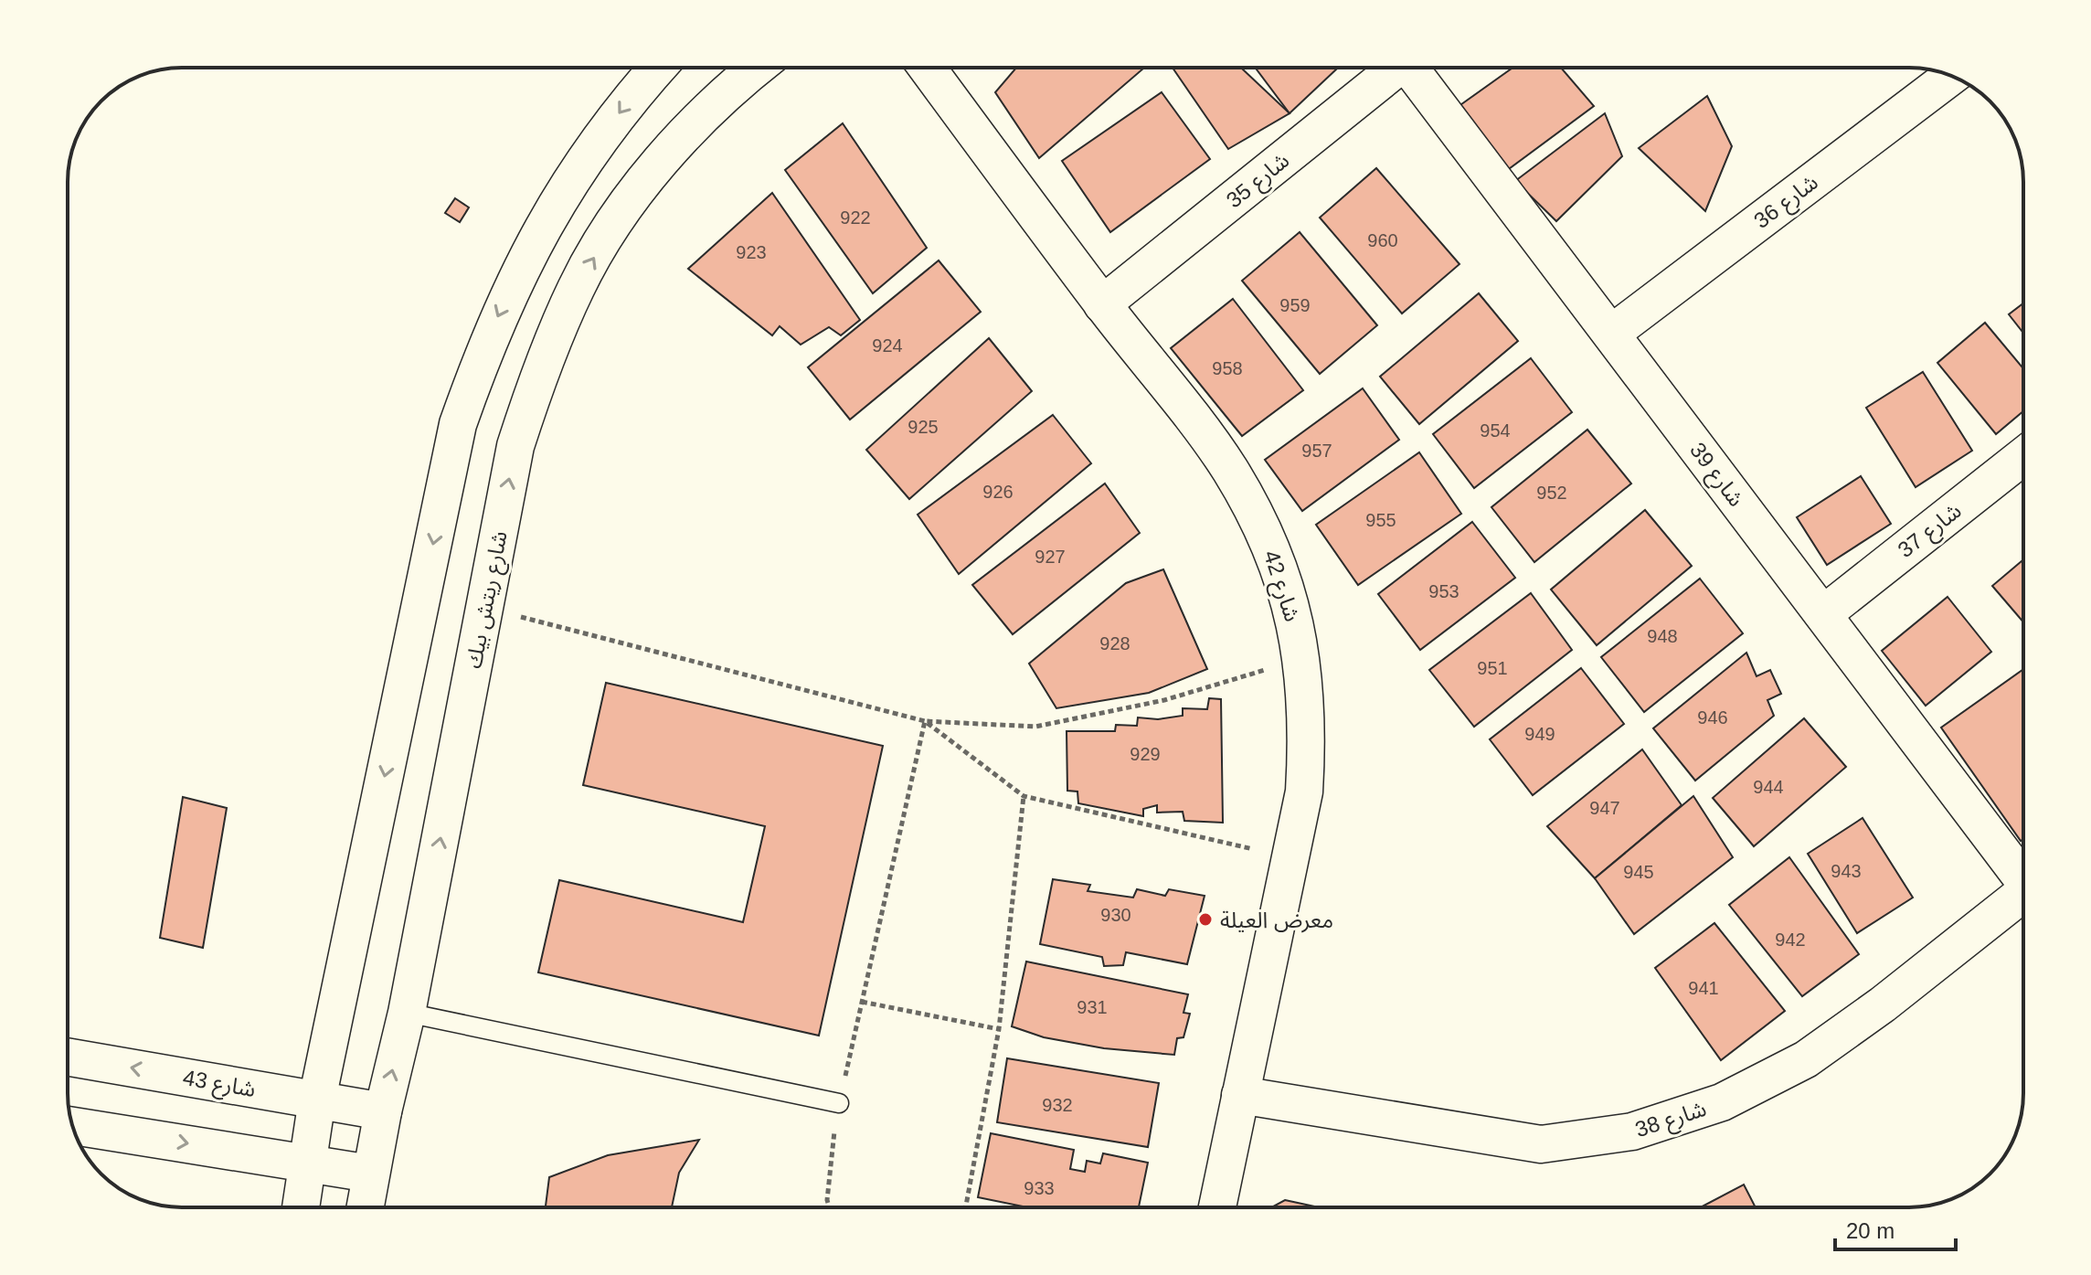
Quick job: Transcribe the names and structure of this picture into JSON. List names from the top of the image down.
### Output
{
  "streets": {
    "street": [
      "شارع 35",
      "شارع 36",
      "شارع 39",
      "شارع 37",
      "شارع 42",
      "شارع ريتش بيك",
      "شارع 43",
      "شارع 38"
    ]
  },
  "crossings": [
    ["شارع 35", "شارع 42"],
    ["شارع 36", "شارع 39"],
    ["شارع 39", "شارع 37"],
    ["شارع 42", "شارع 38"],
    ["شارع ريتش بيك", "شارع 43"]
  ],
  "places": ["معرض العيلة"],
  "house_numbers": [
    "922",
    "960",
    "923",
    "959",
    "924",
    "958",
    "925",
    "954",
    "957",
    "926",
    "952",
    "955",
    "927",
    "953",
    "948",
    "928",
    "951",
    "946",
    "949",
    "929",
    "944",
    "947",
    "943",
    "945",
    "930",
    "942",
    "941",
    "931",
    "932",
    "933"
  ],
  "scale_bar": "20 m"
}
